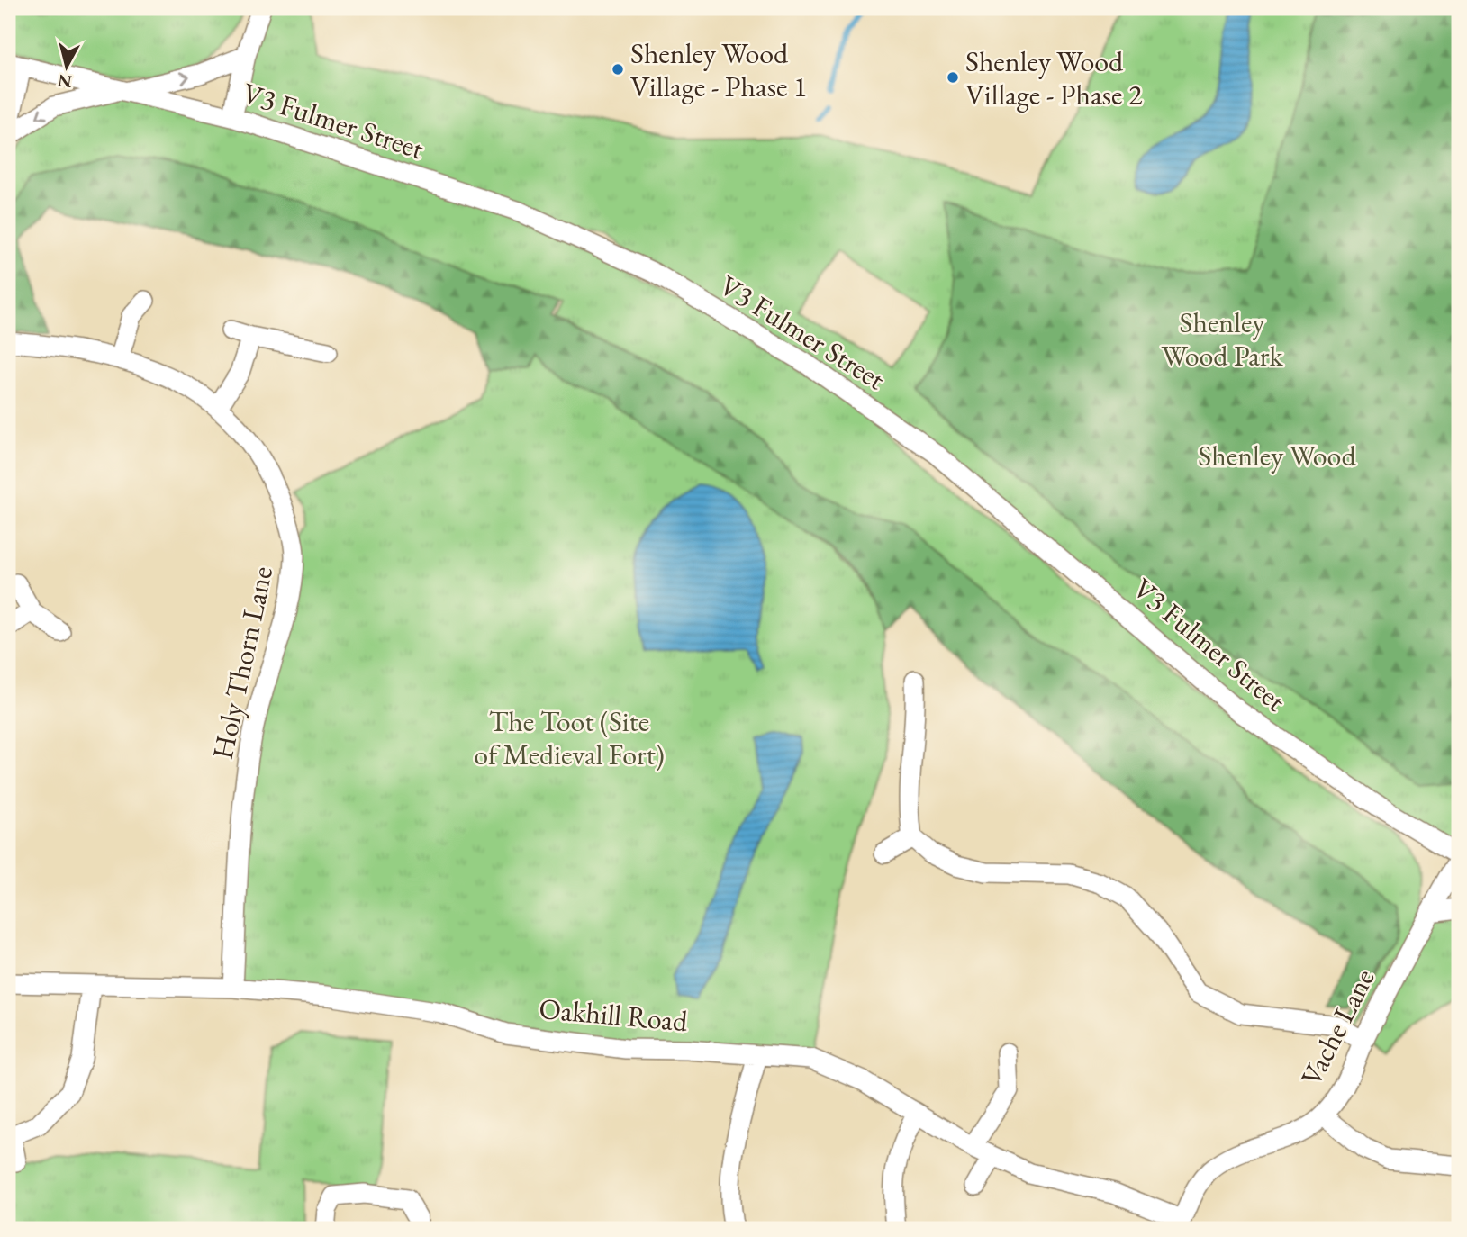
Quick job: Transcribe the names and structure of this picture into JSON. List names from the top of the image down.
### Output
{
  "streets": {
    "street": [
      "V3 Fulmer Street",
      "Holy Thorn Lane",
      "Oakhill Road",
      "Vache Lane"
    ]
  },
  "crossings": [
    ["Holy Thorn Lane", "Oakhill Road"],
    ["Oakhill Road", "Vache Lane"]
  ],
  "parks": ["Shenley Wood Park", "Shenley Wood", "The Toot (Site of Medieval Fort)"],
  "places": ["Shenley Wood Village - Phase 1", "Shenley Wood Village - Phase 2"],
  "north": "bottom"
}
